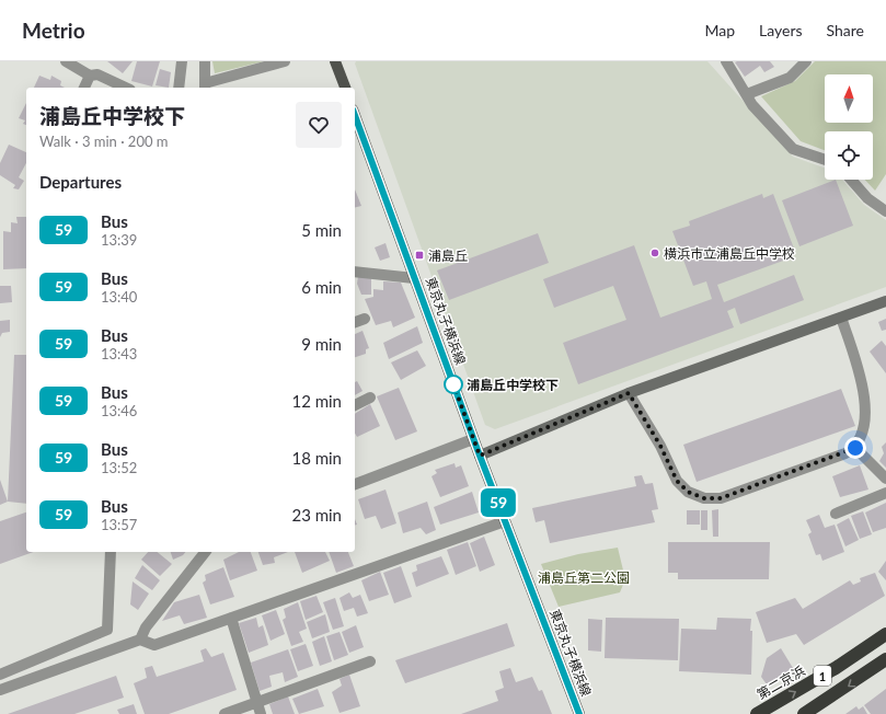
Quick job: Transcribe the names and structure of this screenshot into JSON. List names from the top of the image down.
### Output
{
  "streets": {
    "highway": ["1", "第二京浜"],
    "main road": ["東京丸子横浜線"]
  },
  "parks": ["浦島丘第二公園"],
  "places": {
    "other": ["横浜市立浦島丘中学校", "浦島丘中学校下"],
    "transit": ["浦島丘"]
  },
  "lines": ["bus line 59"],
  "north": "top",
  "page": {
    "header": "Metrio",
    "nav": ["Map", "Layers", "Share"],
    "on_map": "59",
    "heading": [
      ["浦島丘中学校下", "Walk · 3 min · 200 m"],
      "Departures"
    ],
    "list": [
      {
        "mark": "59",
        "name": "Bus",
        "note": "13:39",
        "value": "5 min"
      },
      {
        "mark": "59",
        "name": "Bus",
        "note": "13:40",
        "value": "6 min"
      },
      {
        "mark": "59",
        "name": "Bus",
        "note": "13:43",
        "value": "9 min"
      },
      {
        "mark": "59",
        "name": "Bus",
        "note": "13:46",
        "value": "12 min"
      },
      {
        "mark": "59",
        "name": "Bus",
        "note": "13:52",
        "value": "18 min"
      },
      {
        "mark": "59",
        "name": "Bus",
        "note": "13:57",
        "value": "23 min"
      }
    ]
  }
}
